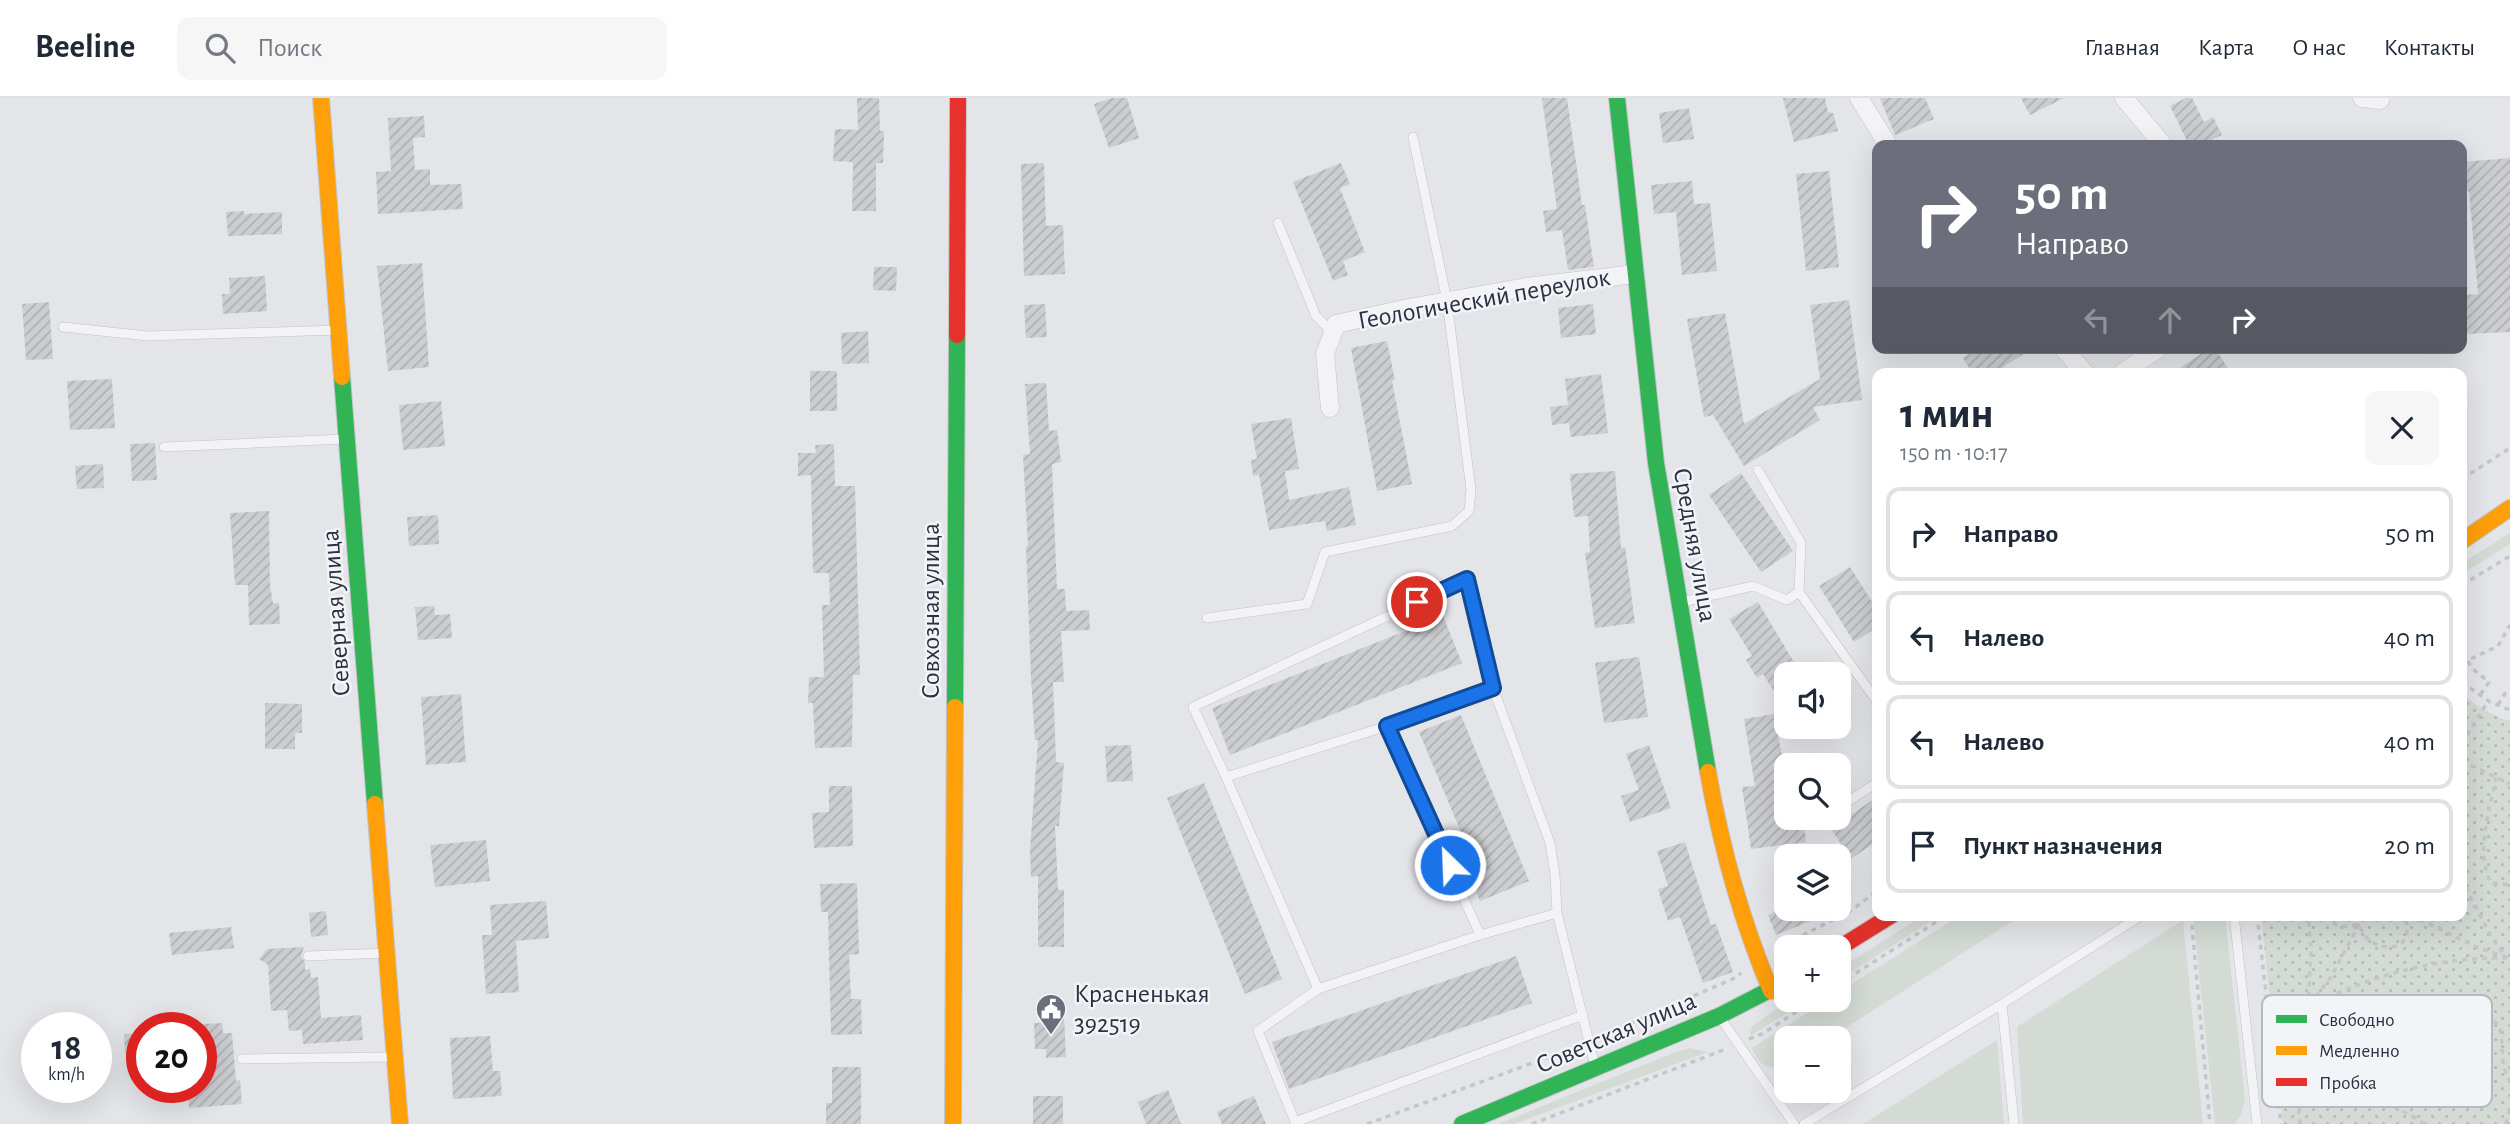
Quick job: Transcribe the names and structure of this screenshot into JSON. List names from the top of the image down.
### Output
{
  "streets": {
    "street": [
      "Геологический переулок",
      "Средняя улица",
      "Совхозная улица",
      "Северная улица",
      "Советская улица"
    ]
  },
  "crossings": [
    ["Геологический переулок", "Средняя улица"],
    ["Средняя улица", "Советская улица"]
  ],
  "places": {
    "public building": ["Красненькая 392519"]
  },
  "legend": ["Свободно", "Медленно", "Пробка"],
  "page": {
    "header": "Beeline",
    "search": "Поиск",
    "nav": [
      "Главная",
      "Карта",
      "О нас",
      "Контакты"
    ],
    "turn": ["50 m", "Направо"],
    "heading": ["1 мин", "150 m · 10:17"],
    "list": [
      {
        "name": "Направо",
        "value": "50 m"
      },
      {
        "name": "Налево",
        "value": "40 m"
      },
      {
        "name": "Налево",
        "value": "40 m"
      },
      {
        "name": "Пункт назначения",
        "value": "20 m"
      }
    ],
    "map_buttons": ["+", "−"],
    "speed": "18 km/h",
    "limit": "20"
  }
}
